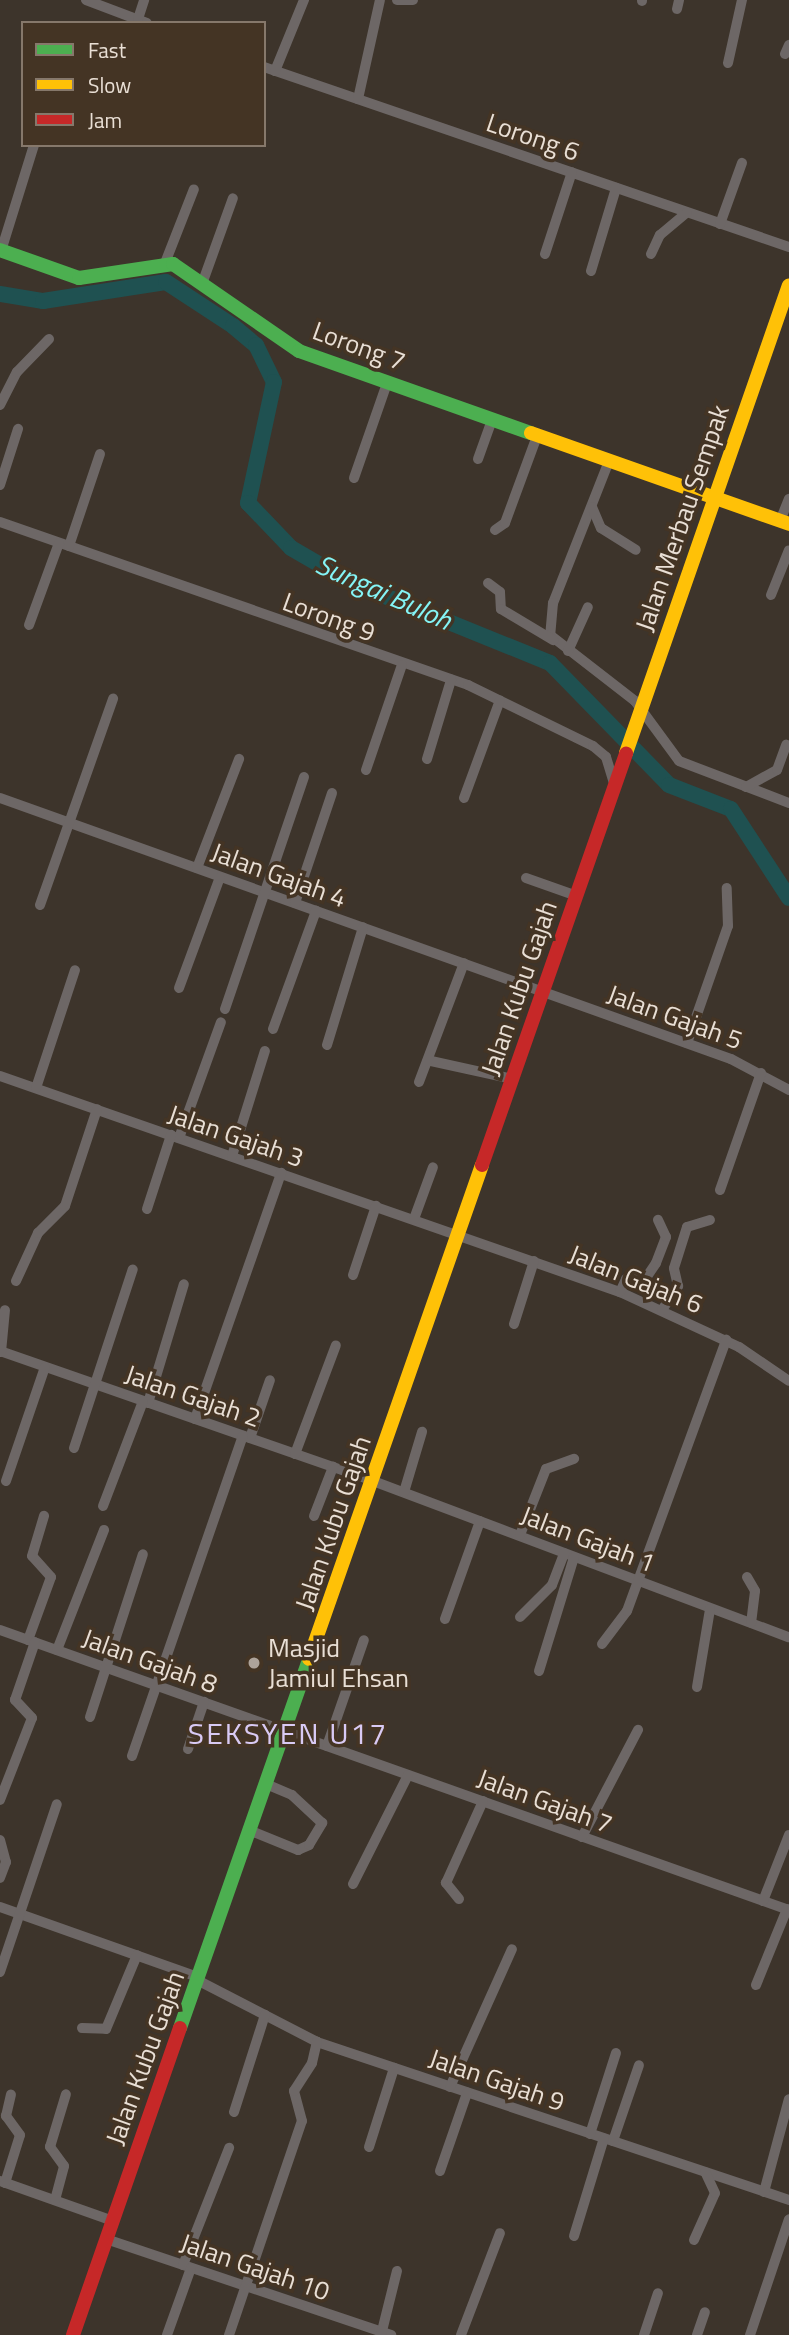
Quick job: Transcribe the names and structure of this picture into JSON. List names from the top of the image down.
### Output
{
  "streets": {
    "street": [
      "Lorong 6",
      "Lorong 7",
      "Jalan Merbau Sempak",
      "Lorong 9",
      "Jalan Gajah 4",
      "Jalan Kubu Gajah",
      "Jalan Gajah 5",
      "Jalan Gajah 3",
      "Jalan Gajah 6",
      "Jalan Gajah 2",
      "Jalan Gajah 1",
      "Jalan Gajah 8",
      "Jalan Gajah 7",
      "Jalan Gajah 9",
      "Jalan Gajah 10"
    ]
  },
  "crossings": [
    ["Lorong 7", "Jalan Merbau Sempak"],
    ["Jalan Merbau Sempak", "Jalan Kubu Gajah"],
    ["Lorong 9", "Jalan Kubu Gajah"],
    ["Jalan Gajah 4", "Jalan Kubu Gajah"],
    ["Jalan Gajah 4", "Jalan Gajah 5"],
    ["Jalan Kubu Gajah", "Jalan Gajah 5"],
    ["Jalan Kubu Gajah", "Jalan Gajah 3"],
    ["Jalan Kubu Gajah", "Jalan Gajah 6"],
    ["Jalan Kubu Gajah", "Jalan Gajah 2"],
    ["Jalan Kubu Gajah", "Jalan Gajah 1"],
    ["Jalan Kubu Gajah", "Jalan Gajah 8"],
    ["Jalan Kubu Gajah", "Jalan Gajah 7"],
    ["Jalan Kubu Gajah", "Jalan Gajah 9"],
    ["Jalan Kubu Gajah", "Jalan Gajah 10"],
    ["Jalan Gajah 3", "Jalan Gajah 6"],
    ["Jalan Gajah 2", "Jalan Gajah 1"],
    ["Jalan Gajah 8", "Jalan Gajah 7"]
  ],
  "districts": ["SEKSYEN U17"],
  "water": ["Sungai Buloh"],
  "places": ["Masjid Jamiul Ehsan"],
  "legend": ["Fast", "Slow", "Jam"]
}
